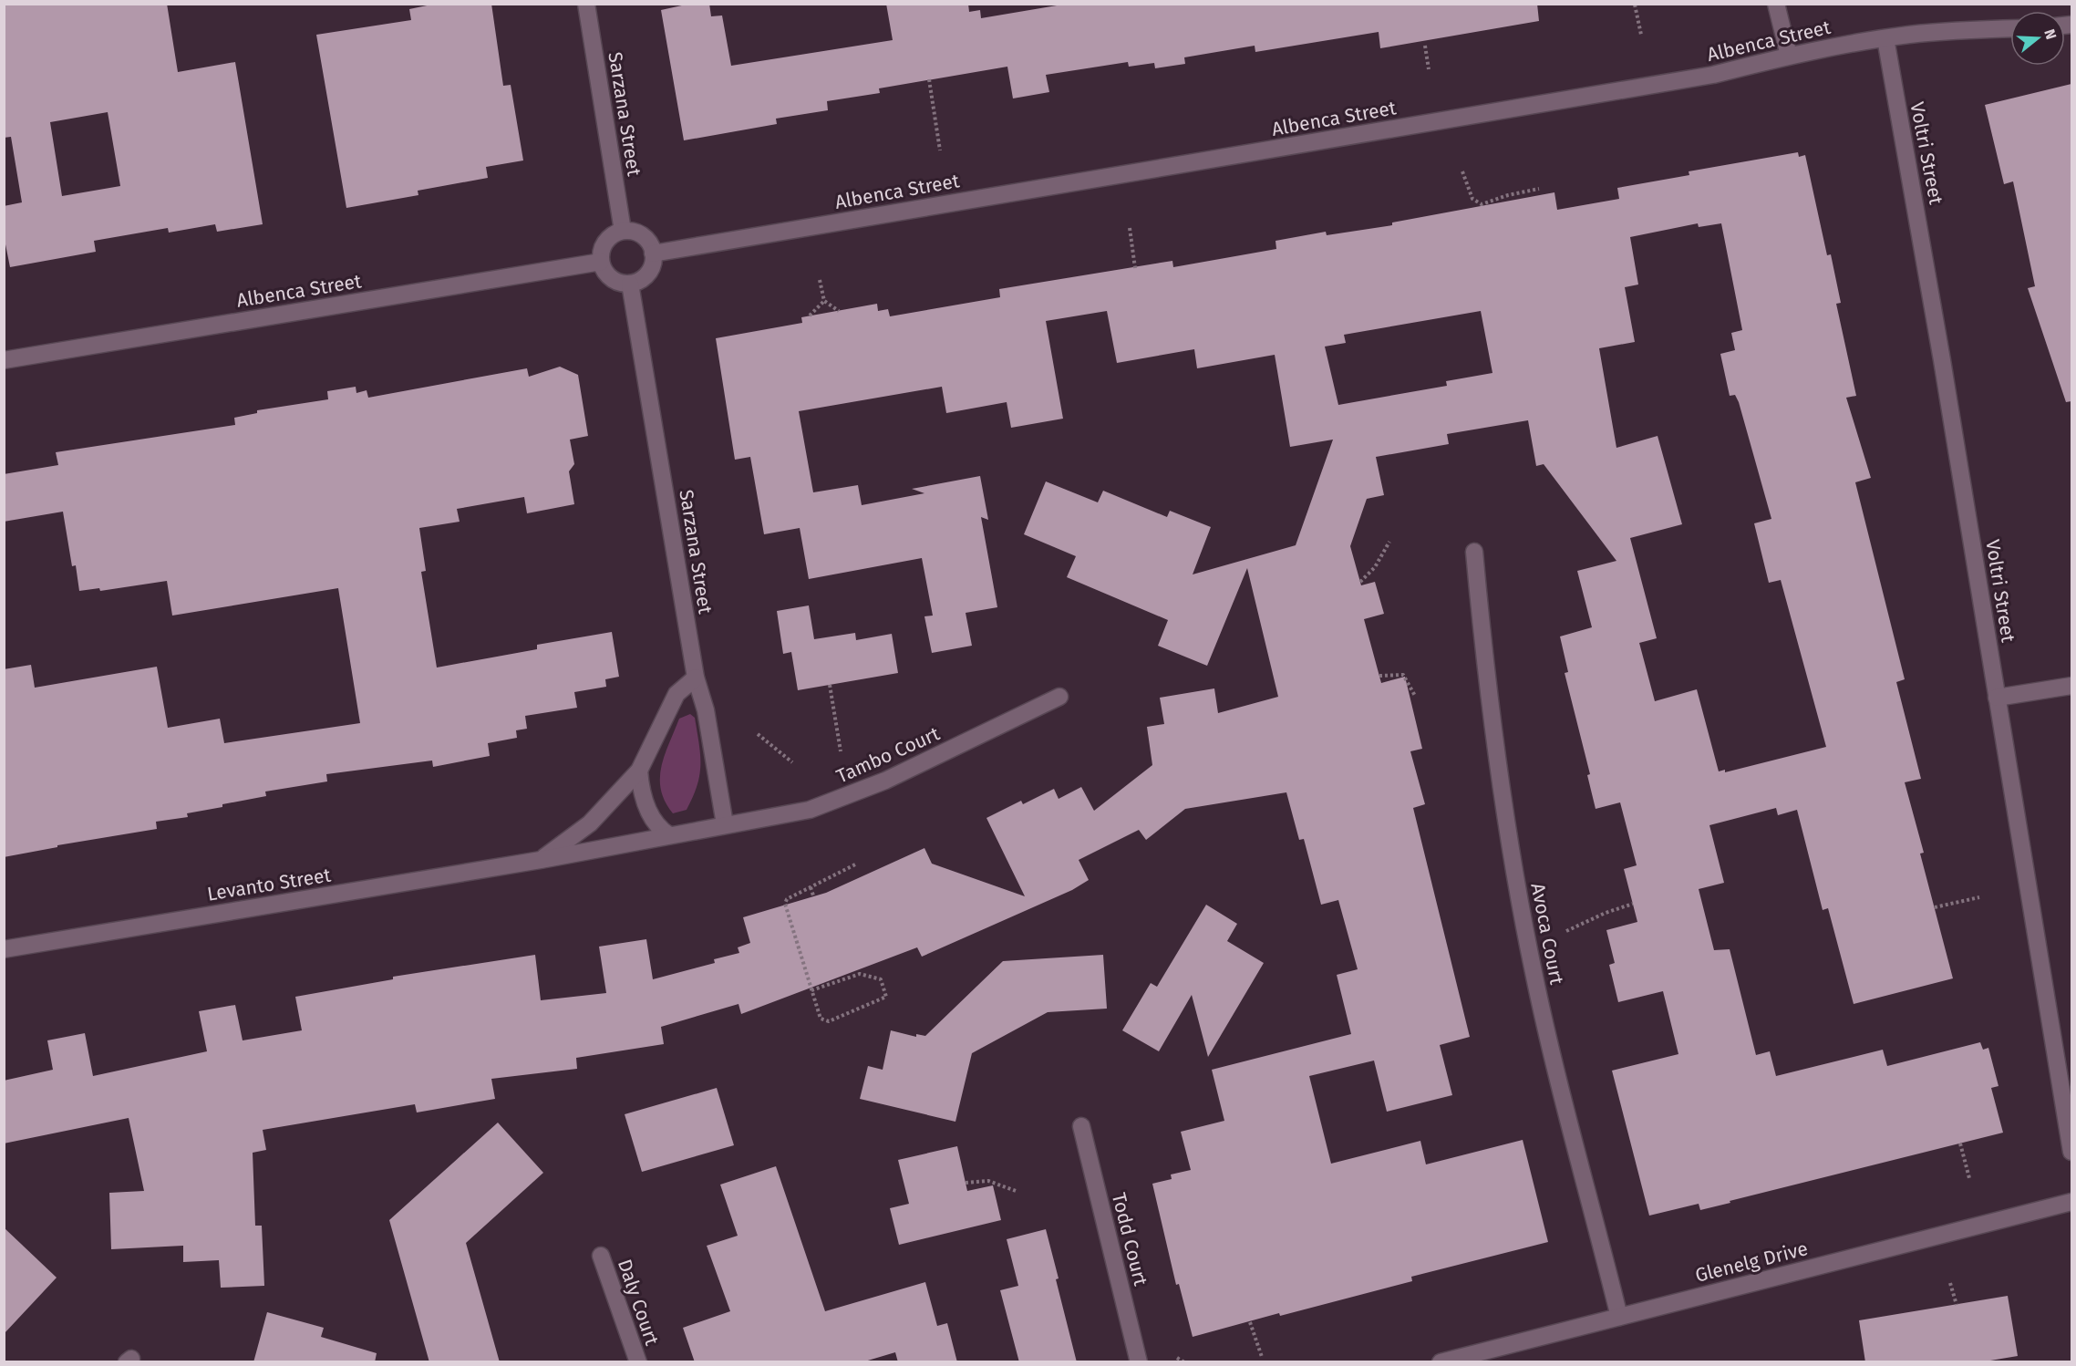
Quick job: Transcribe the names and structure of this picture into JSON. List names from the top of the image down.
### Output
{
  "streets": {
    "street": [
      "Albenca Street",
      "Sarzana Street",
      "Voltri Street",
      "Tambo Court",
      "Levanto Street",
      "Avoca Court",
      "Todd Court",
      "Glenelg Drive",
      "Daly Court"
    ]
  },
  "crossings": [
    ["Albenca Street", "Sarzana Street"],
    ["Albenca Street", "Voltri Street"],
    ["Sarzana Street", "Tambo Court"],
    ["Sarzana Street", "Levanto Street"],
    ["Tambo Court", "Levanto Street"],
    ["Avoca Court", "Glenelg Drive"]
  ],
  "north": "right"
}
